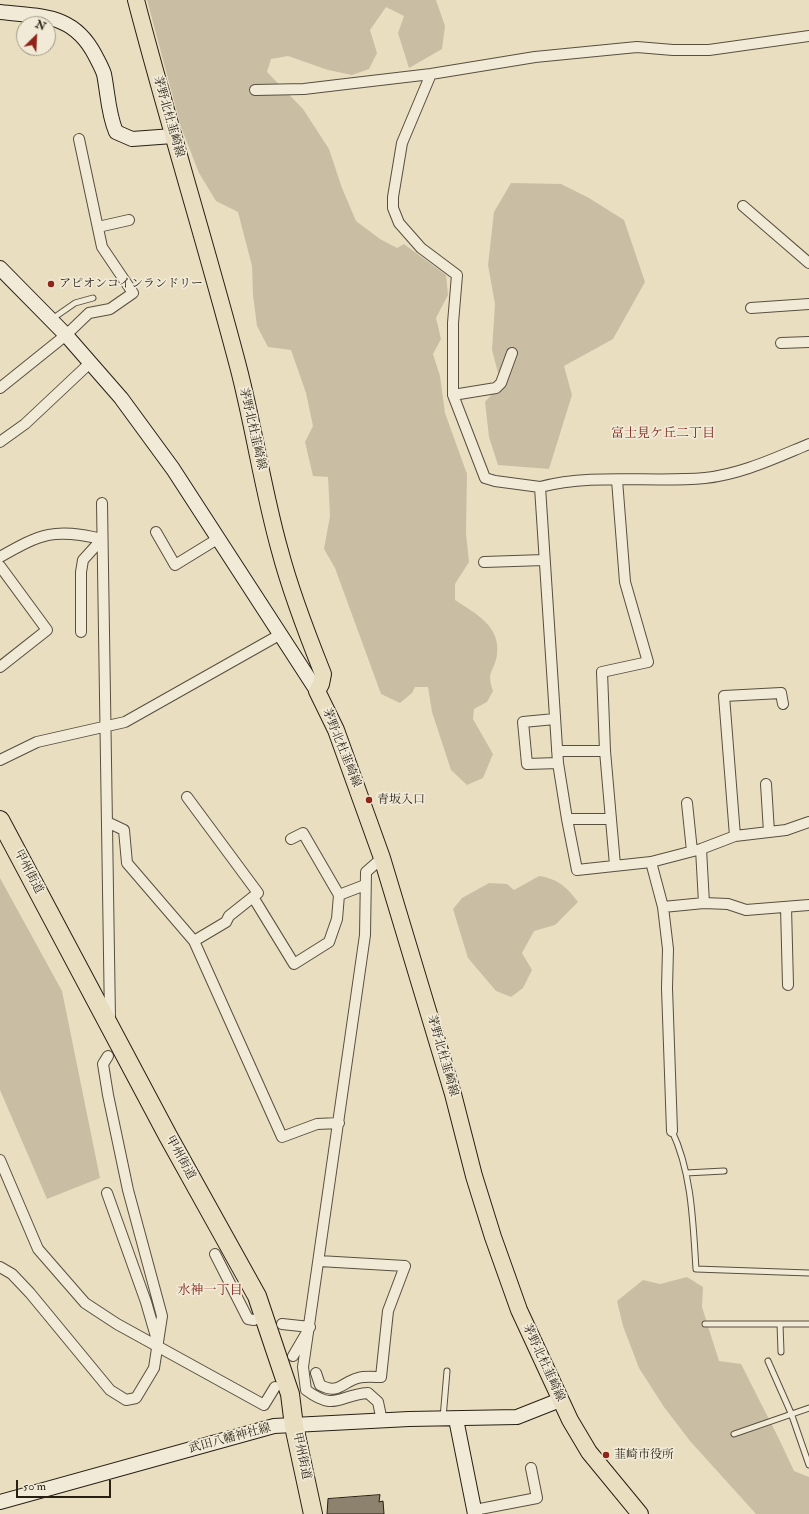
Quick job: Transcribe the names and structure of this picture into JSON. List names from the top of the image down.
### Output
{
  "streets": {
    "highway": ["甲州街道"],
    "main road": ["茅野北杜韮崎線"],
    "street": ["武田八幡神社線"]
  },
  "crossings": [
    ["茅野北杜韮崎線", "武田八幡神社線"],
    ["甲州街道", "武田八幡神社線"]
  ],
  "districts": ["富士見ケ丘二丁目", "水神一丁目"],
  "places": ["アピオンコインランドリー", "青坂入口", "韮崎市役所"],
  "scale_bar": "50 m",
  "north": "top right"
}
